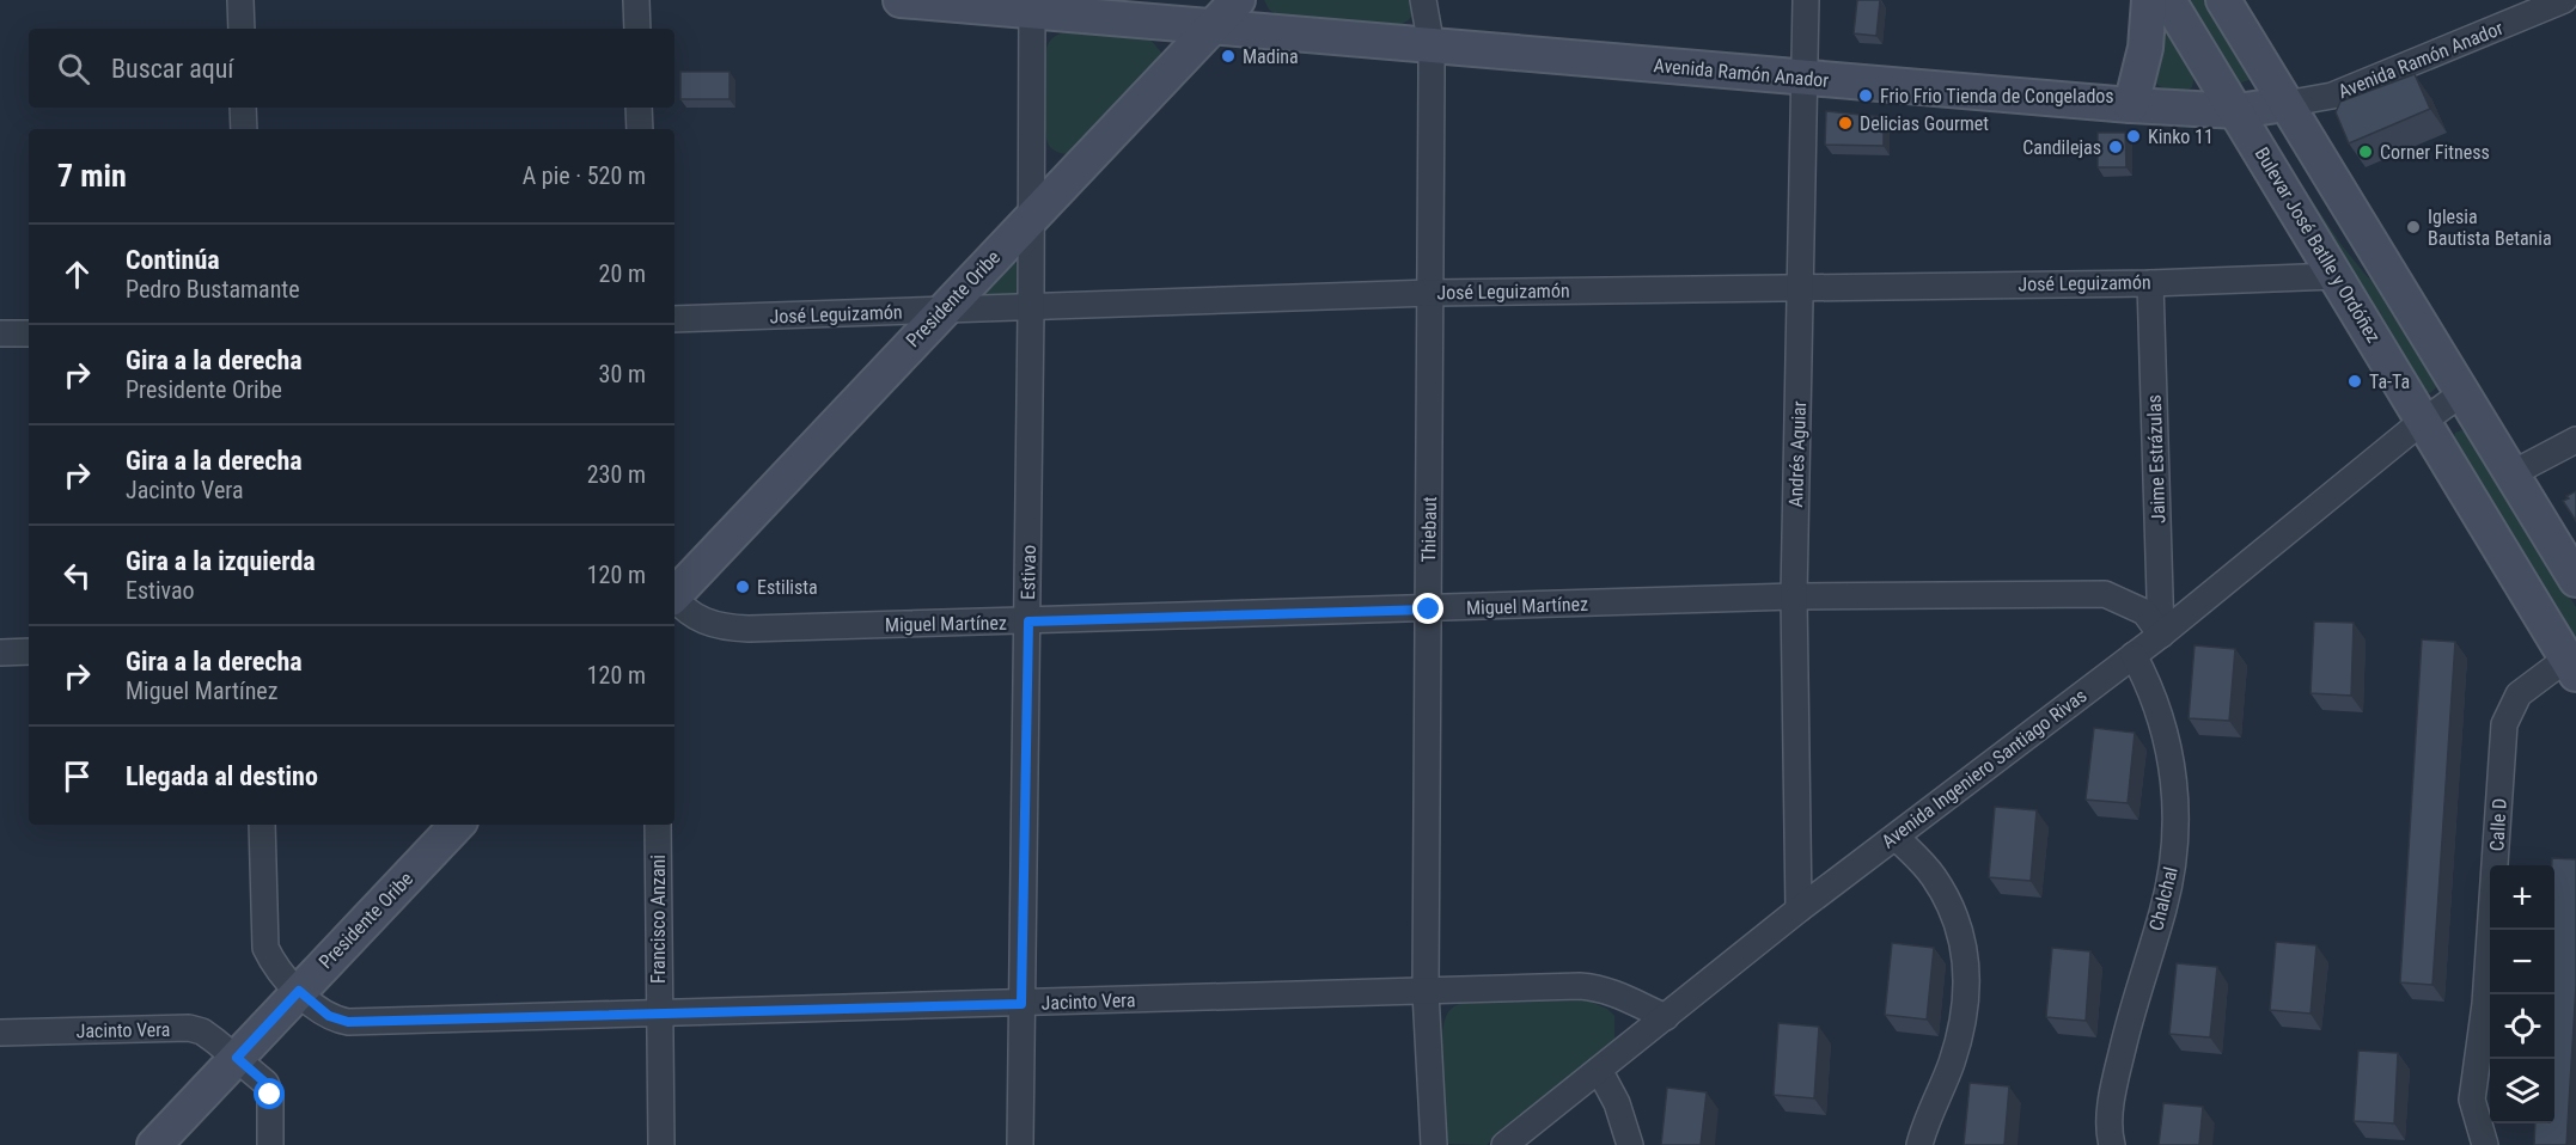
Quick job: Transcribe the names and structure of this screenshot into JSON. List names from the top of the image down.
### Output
{
  "streets": {
    "street": [
      "Avenida Ramón Anador",
      "Bulevar José Batlle y Ordóñez",
      "José Leguizamón",
      "Presidente Oribe",
      "Andrés Aguiar",
      "Jaime Estrázulas",
      "Thiebaut",
      "Estivao",
      "Miguel Martínez",
      "Avenida Ingeniero Santiago Rivas",
      "Calle D",
      "Chalchal",
      "Francisco Anzani",
      "Jacinto Vera"
    ]
  },
  "crossings": [
    ["Avenida Ramón Anador", "Bulevar José Batlle y Ordóñez"],
    ["Avenida Ramón Anador", "Presidente Oribe"],
    ["Avenida Ramón Anador", "Andrés Aguiar"],
    ["Avenida Ramón Anador", "Thiebaut"],
    ["Avenida Ramón Anador", "Estivao"],
    ["Bulevar José Batlle y Ordóñez", "José Leguizamón"],
    ["Bulevar José Batlle y Ordóñez", "Avenida Ingeniero Santiago Rivas"],
    ["Bulevar José Batlle y Ordóñez", "Calle D"],
    ["José Leguizamón", "Presidente Oribe"],
    ["José Leguizamón", "Andrés Aguiar"],
    ["José Leguizamón", "Jaime Estrázulas"],
    ["José Leguizamón", "Thiebaut"],
    ["José Leguizamón", "Estivao"],
    ["Presidente Oribe", "Estivao"],
    ["Presidente Oribe", "Jacinto Vera"],
    ["Andrés Aguiar", "Miguel Martínez"],
    ["Andrés Aguiar", "Avenida Ingeniero Santiago Rivas"],
    ["Jaime Estrázulas", "Miguel Martínez"],
    ["Jaime Estrázulas", "Avenida Ingeniero Santiago Rivas"],
    ["Thiebaut", "Miguel Martínez"],
    ["Thiebaut", "Jacinto Vera"],
    ["Estivao", "Miguel Martínez"],
    ["Estivao", "Jacinto Vera"],
    ["Miguel Martínez", "Avenida Ingeniero Santiago Rivas"],
    ["Avenida Ingeniero Santiago Rivas", "Chalchal"],
    ["Avenida Ingeniero Santiago Rivas", "Jacinto Vera"],
    ["Francisco Anzani", "Jacinto Vera"]
  ],
  "places": [
    "Madina",
    "Frio Frio Tienda de Congelados",
    "Delicias Gourmet",
    "Kinko 11",
    "Candilejas",
    "Corner Fitness",
    "Iglesia Bautista Betania",
    "Ta-Ta",
    "Estilista"
  ],
  "page": {
    "search": "Buscar aquí",
    "heading": ["7 min", "A pie · 520 m"],
    "list": [
      ["Continúa", "Pedro Bustamante", "20 m"],
      ["Gira a la derecha", "Presidente Oribe", "30 m"],
      ["Gira a la derecha", "Jacinto Vera", "230 m"],
      ["Gira a la izquierda", "Estivao", "120 m"],
      ["Gira a la derecha", "Miguel Martínez", "120 m"],
      "Llegada al destino"
    ],
    "map_buttons": ["+", "−"]
  }
}
